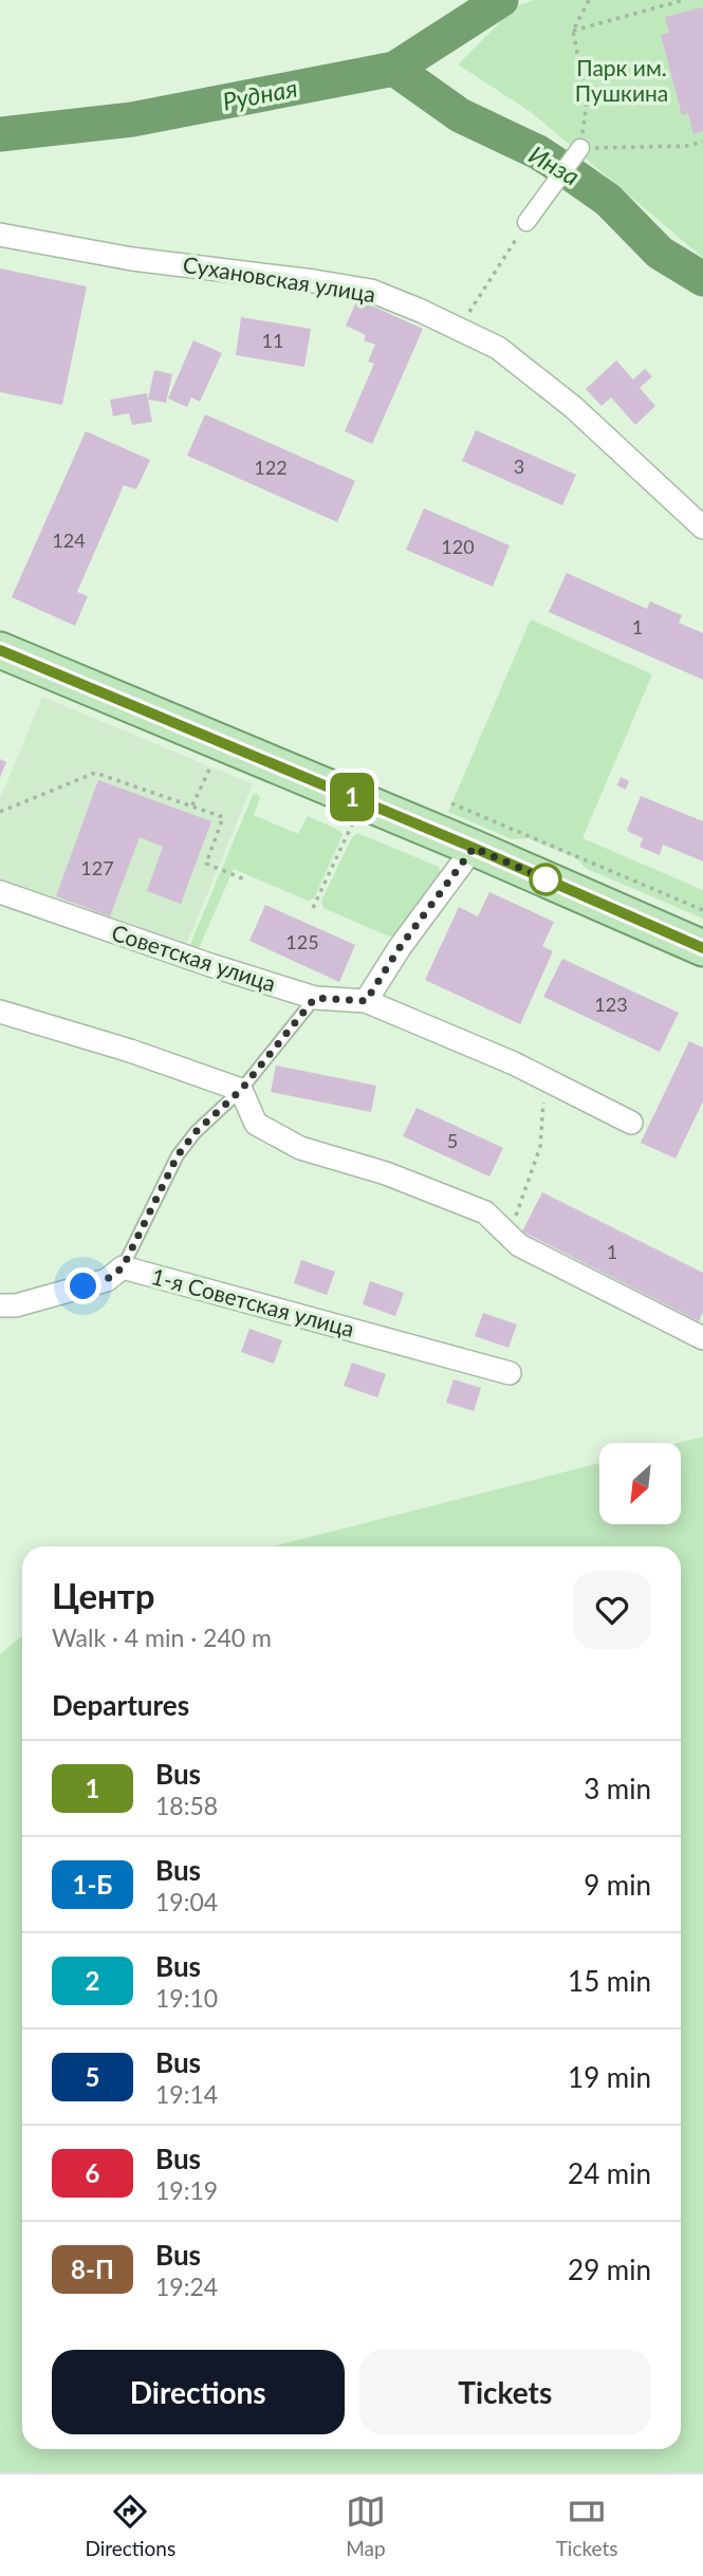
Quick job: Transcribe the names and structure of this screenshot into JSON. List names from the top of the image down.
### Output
{
  "streets": {
    "street": ["Сухановская улица", "Советская улица", "1-я Советская улица"]
  },
  "water": ["Рудная", "Инза"],
  "parks": ["Парк им. Пушкина"],
  "lines": ["bus line 1"],
  "house_numbers": [
    "11",
    "3",
    "122",
    "124",
    "120",
    "1",
    "127",
    "125",
    "123",
    "5",
    "1"
  ],
  "north": "bottom left",
  "page": {
    "on_map": "1",
    "heading": [
      ["Центр", "Walk · 4 min · 240 m"],
      "Departures"
    ],
    "list": [
      {
        "mark": "1",
        "name": "Bus",
        "note": "18:58",
        "value": "3 min"
      },
      {
        "mark": "1-Б",
        "name": "Bus",
        "note": "19:04",
        "value": "9 min"
      },
      {
        "mark": "2",
        "name": "Bus",
        "note": "19:10",
        "value": "15 min"
      },
      {
        "mark": "5",
        "name": "Bus",
        "note": "19:14",
        "value": "19 min"
      },
      {
        "mark": "6",
        "name": "Bus",
        "note": "19:19",
        "value": "24 min"
      },
      {
        "mark": "8-П",
        "name": "Bus",
        "note": "19:24",
        "value": "29 min"
      }
    ],
    "buttons": ["Directions", "Tickets"],
    "tabs": ["Directions", "Map", "Tickets"]
  }
}
